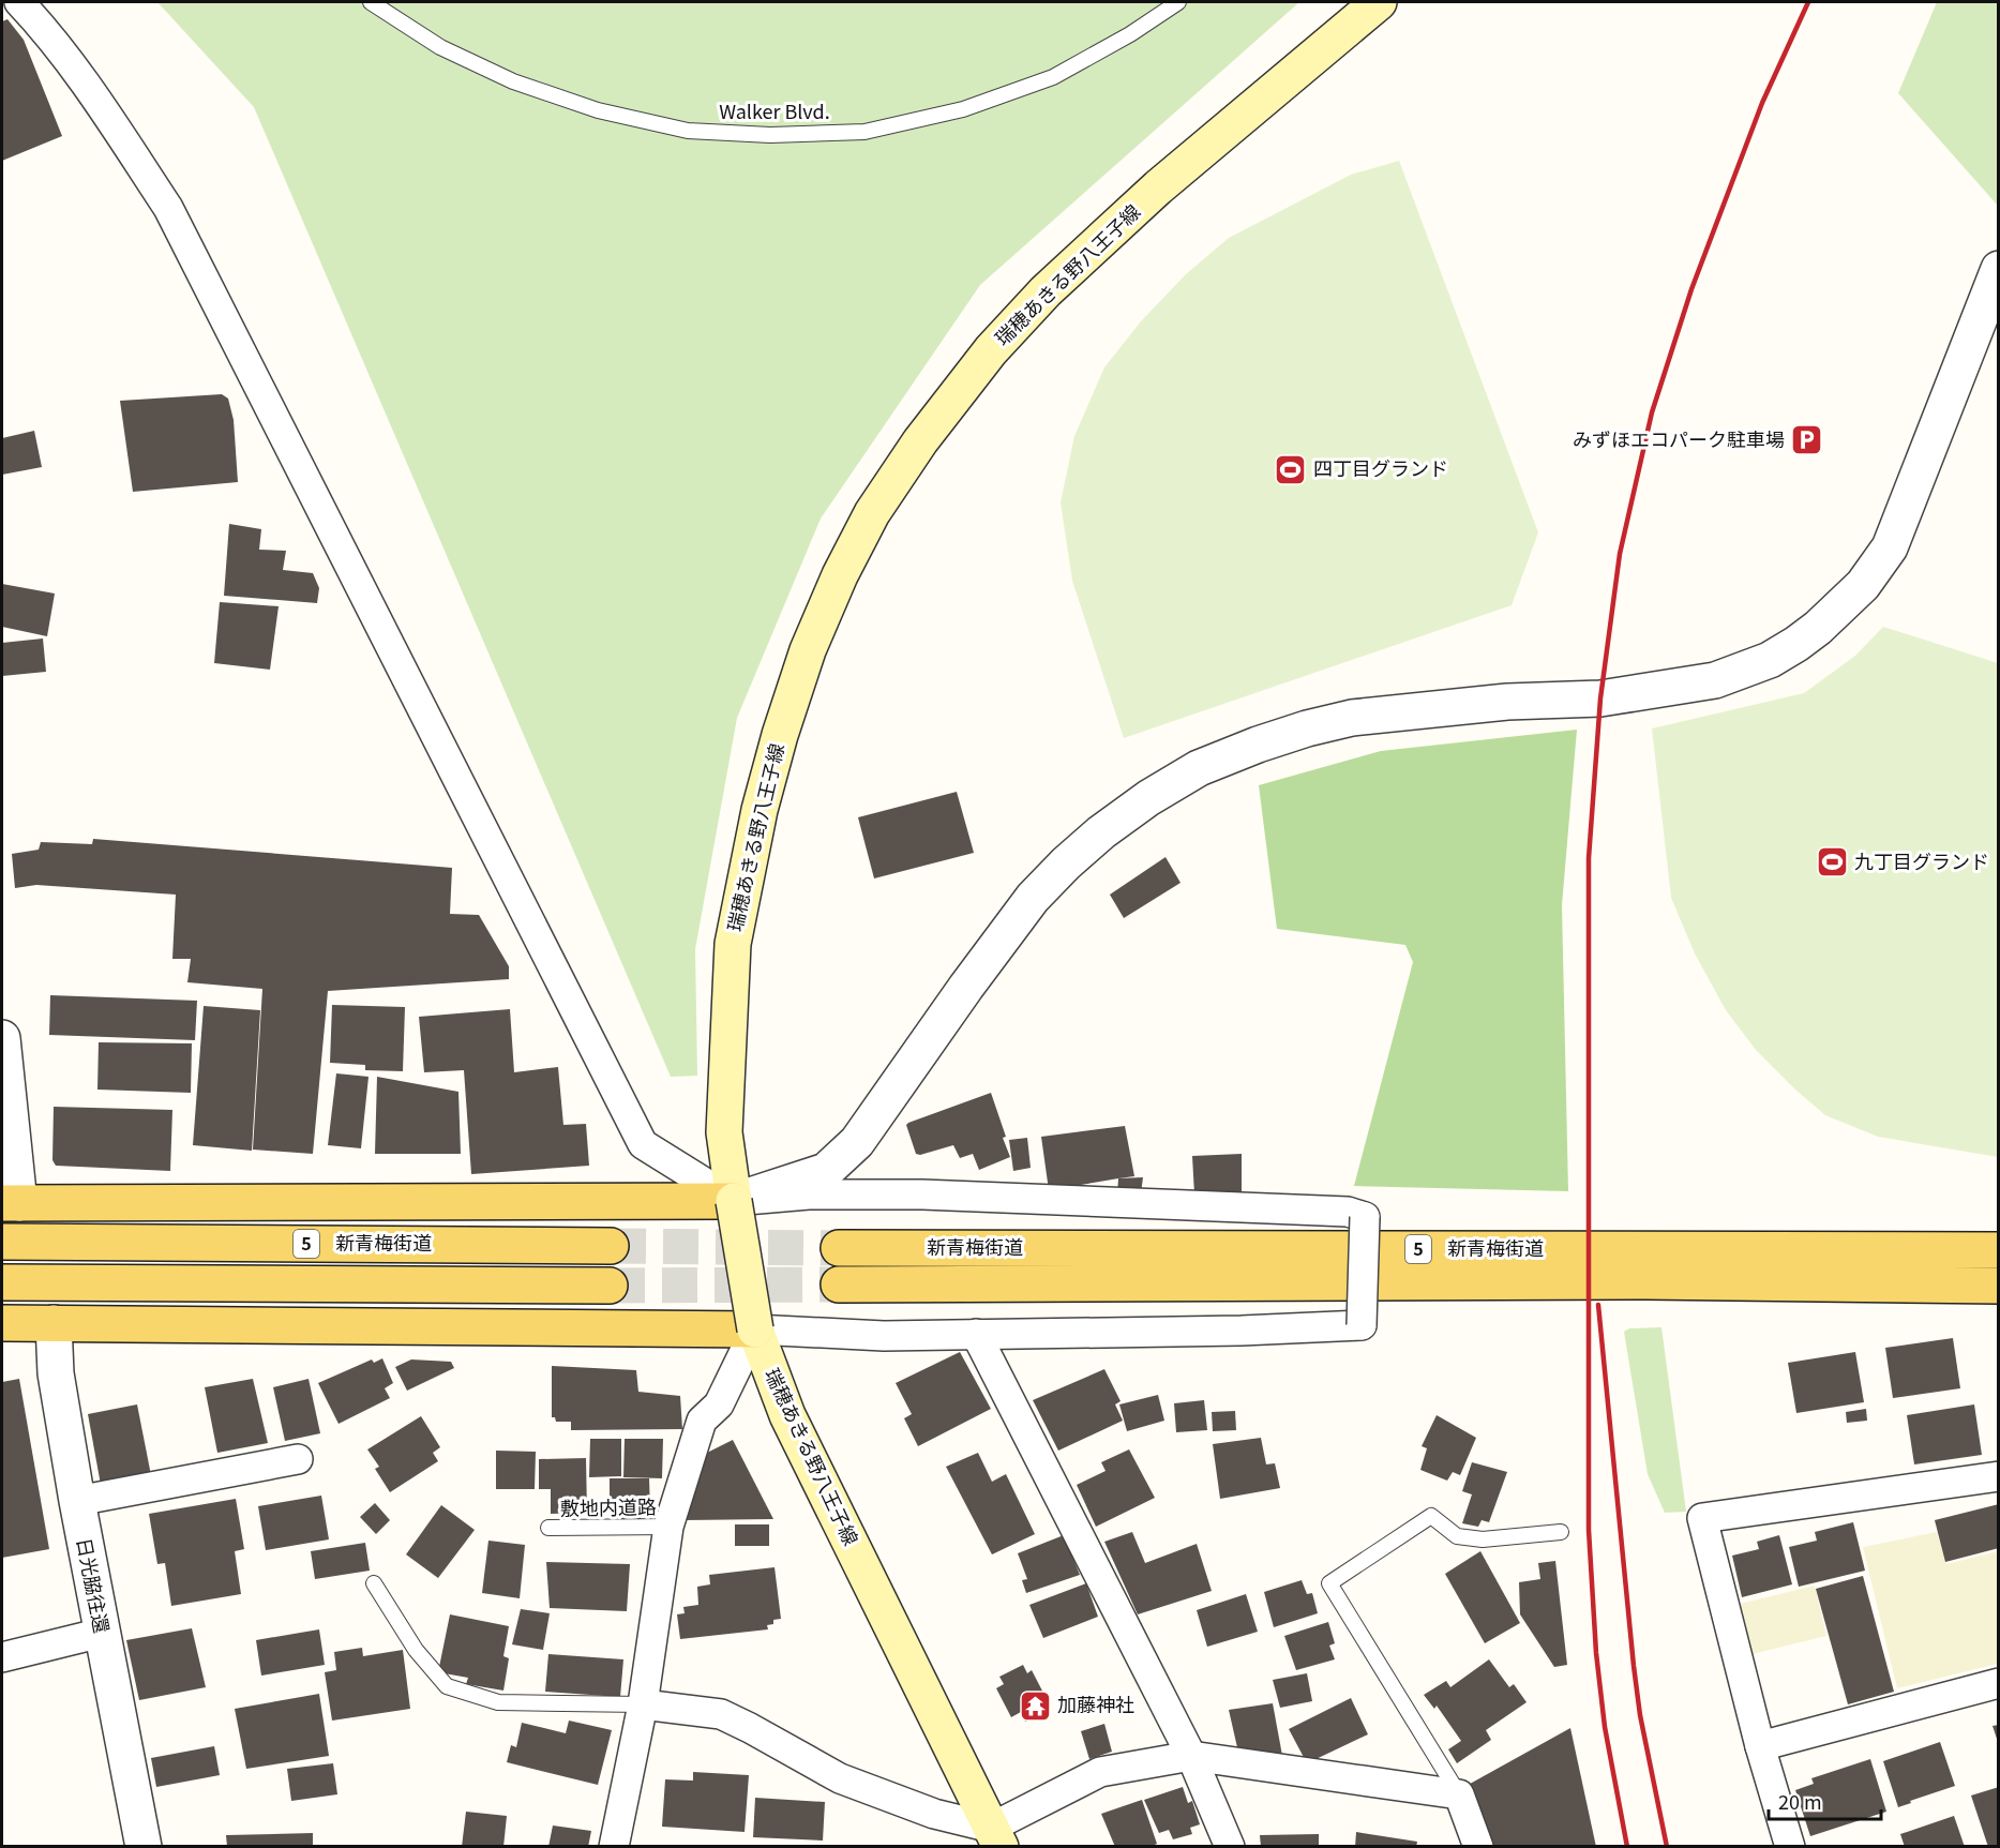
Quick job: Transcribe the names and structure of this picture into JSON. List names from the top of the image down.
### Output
{
  "streets": {
    "main road": ["瑞穂あきる野八王子線", "5", "新青梅街道"],
    "street": ["日光脇往還"],
    "lane": ["Walker Blvd.", "敷地内道路"]
  },
  "places": {
    "parking": ["みずほエコパーク駐車場"],
    "sports": ["四丁目グランド", "九丁目グランド"],
    "temple": ["加藤神社"]
  },
  "scale_bar": "20 m"
}
